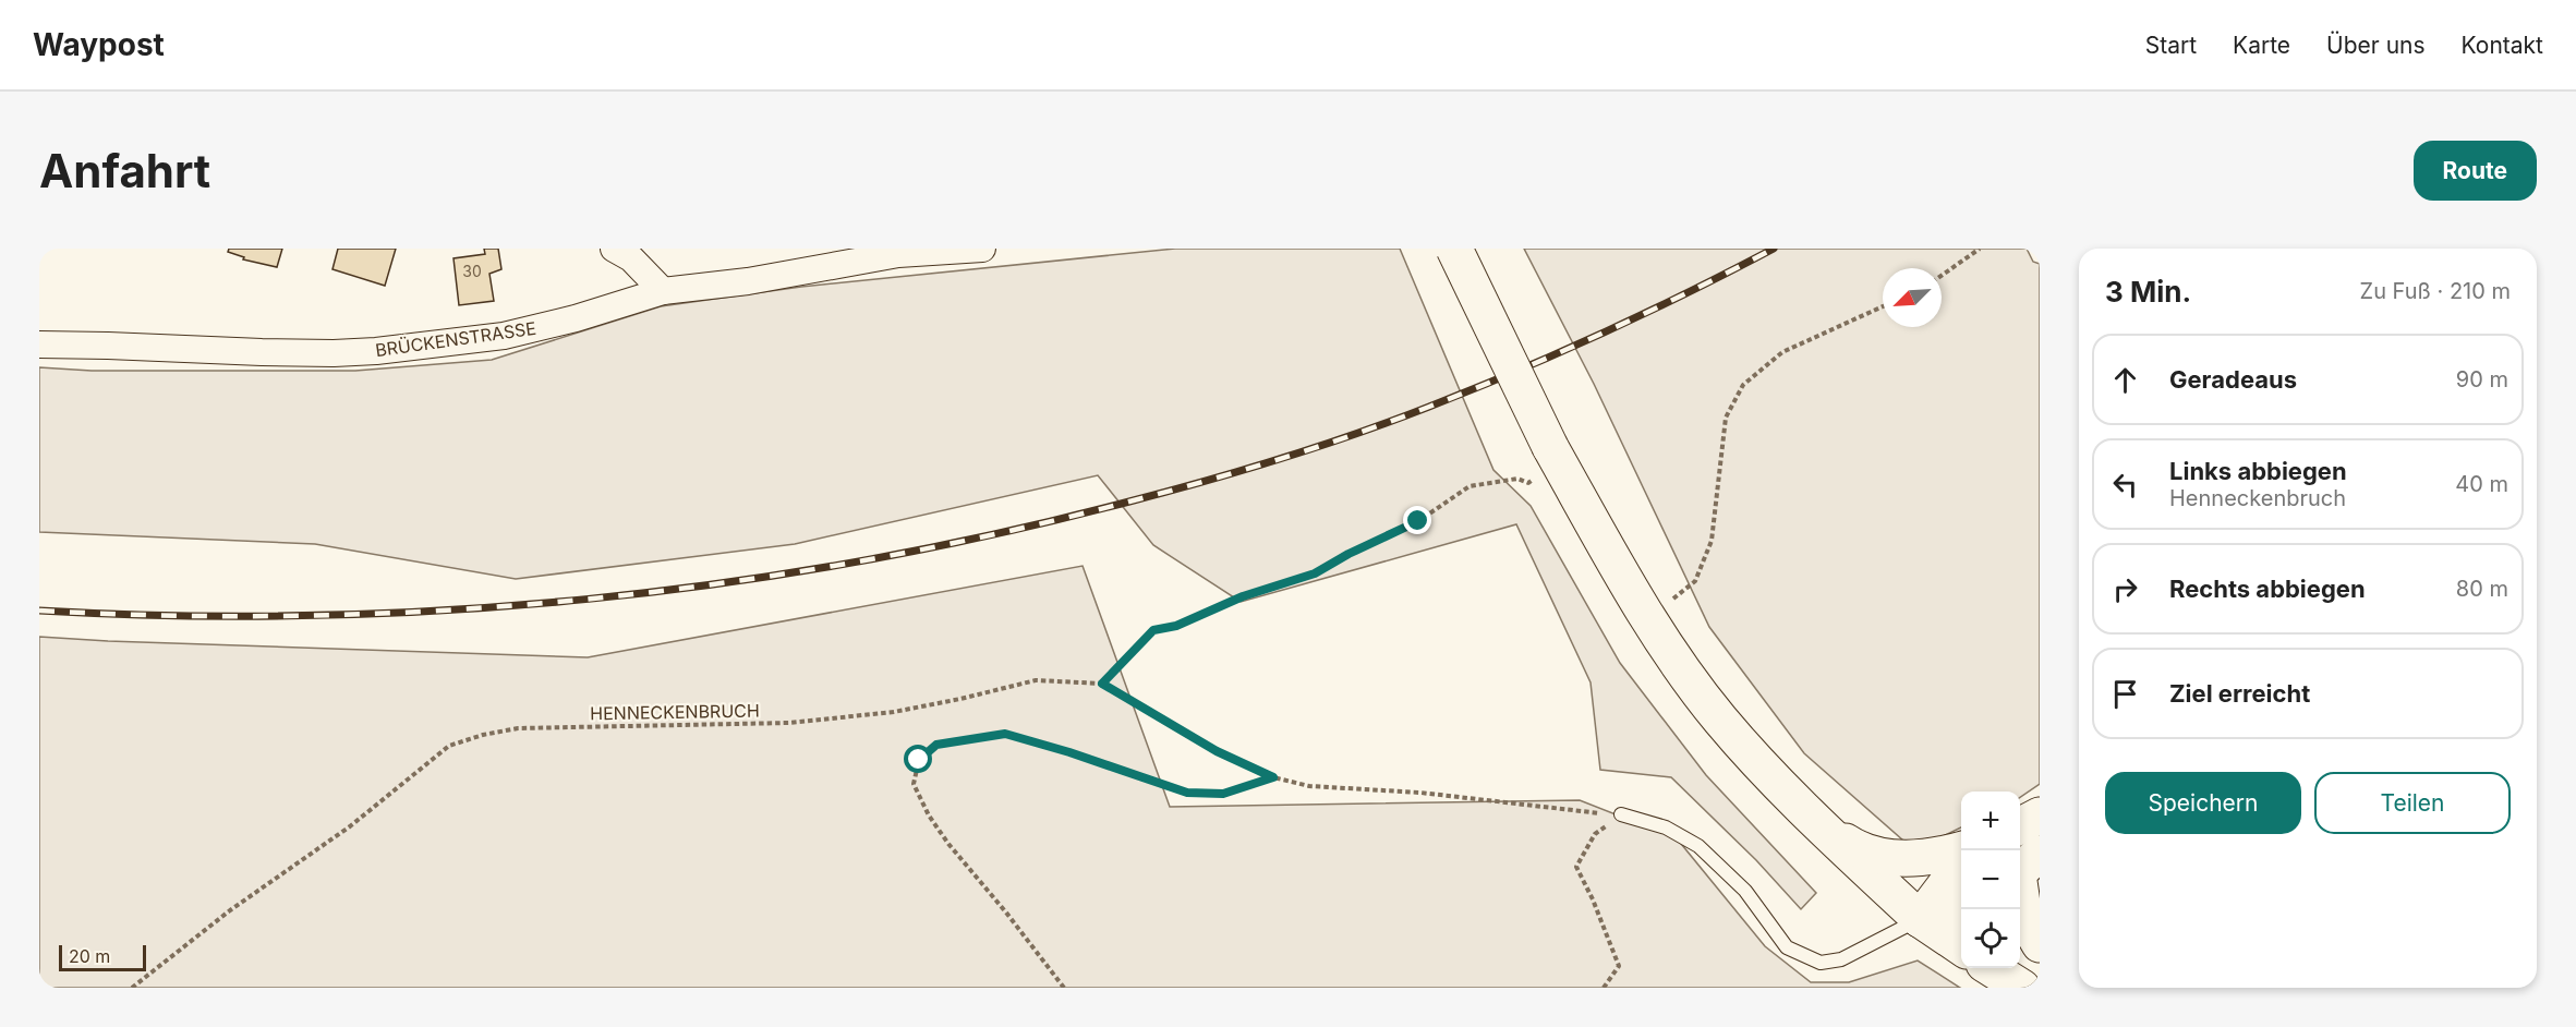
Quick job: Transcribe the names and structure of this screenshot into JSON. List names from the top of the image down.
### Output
{
  "streets": {
    "street": ["BRÜCKENSTRASSE"],
    "path": ["HENNECKENBRUCH"]
  },
  "house_numbers": ["30"],
  "scale_bar": "20 m",
  "north": "bottom left",
  "page": {
    "header": "Waypost",
    "nav": [
      "Start",
      "Karte",
      "Über uns",
      "Kontakt"
    ],
    "buttons": [
      "Route",
      ["Speichern", "Teilen"]
    ],
    "title": "Anfahrt",
    "heading": ["3 Min.", "Zu Fuß · 210 m"],
    "list": [
      ["Geradeaus", "90 m"],
      ["Links abbiegen", "Henneckenbruch", "40 m"],
      ["Rechts abbiegen", "80 m"],
      "Ziel erreicht"
    ],
    "map_buttons": ["+", "−"],
    "scale": "20 m"
  }
}
